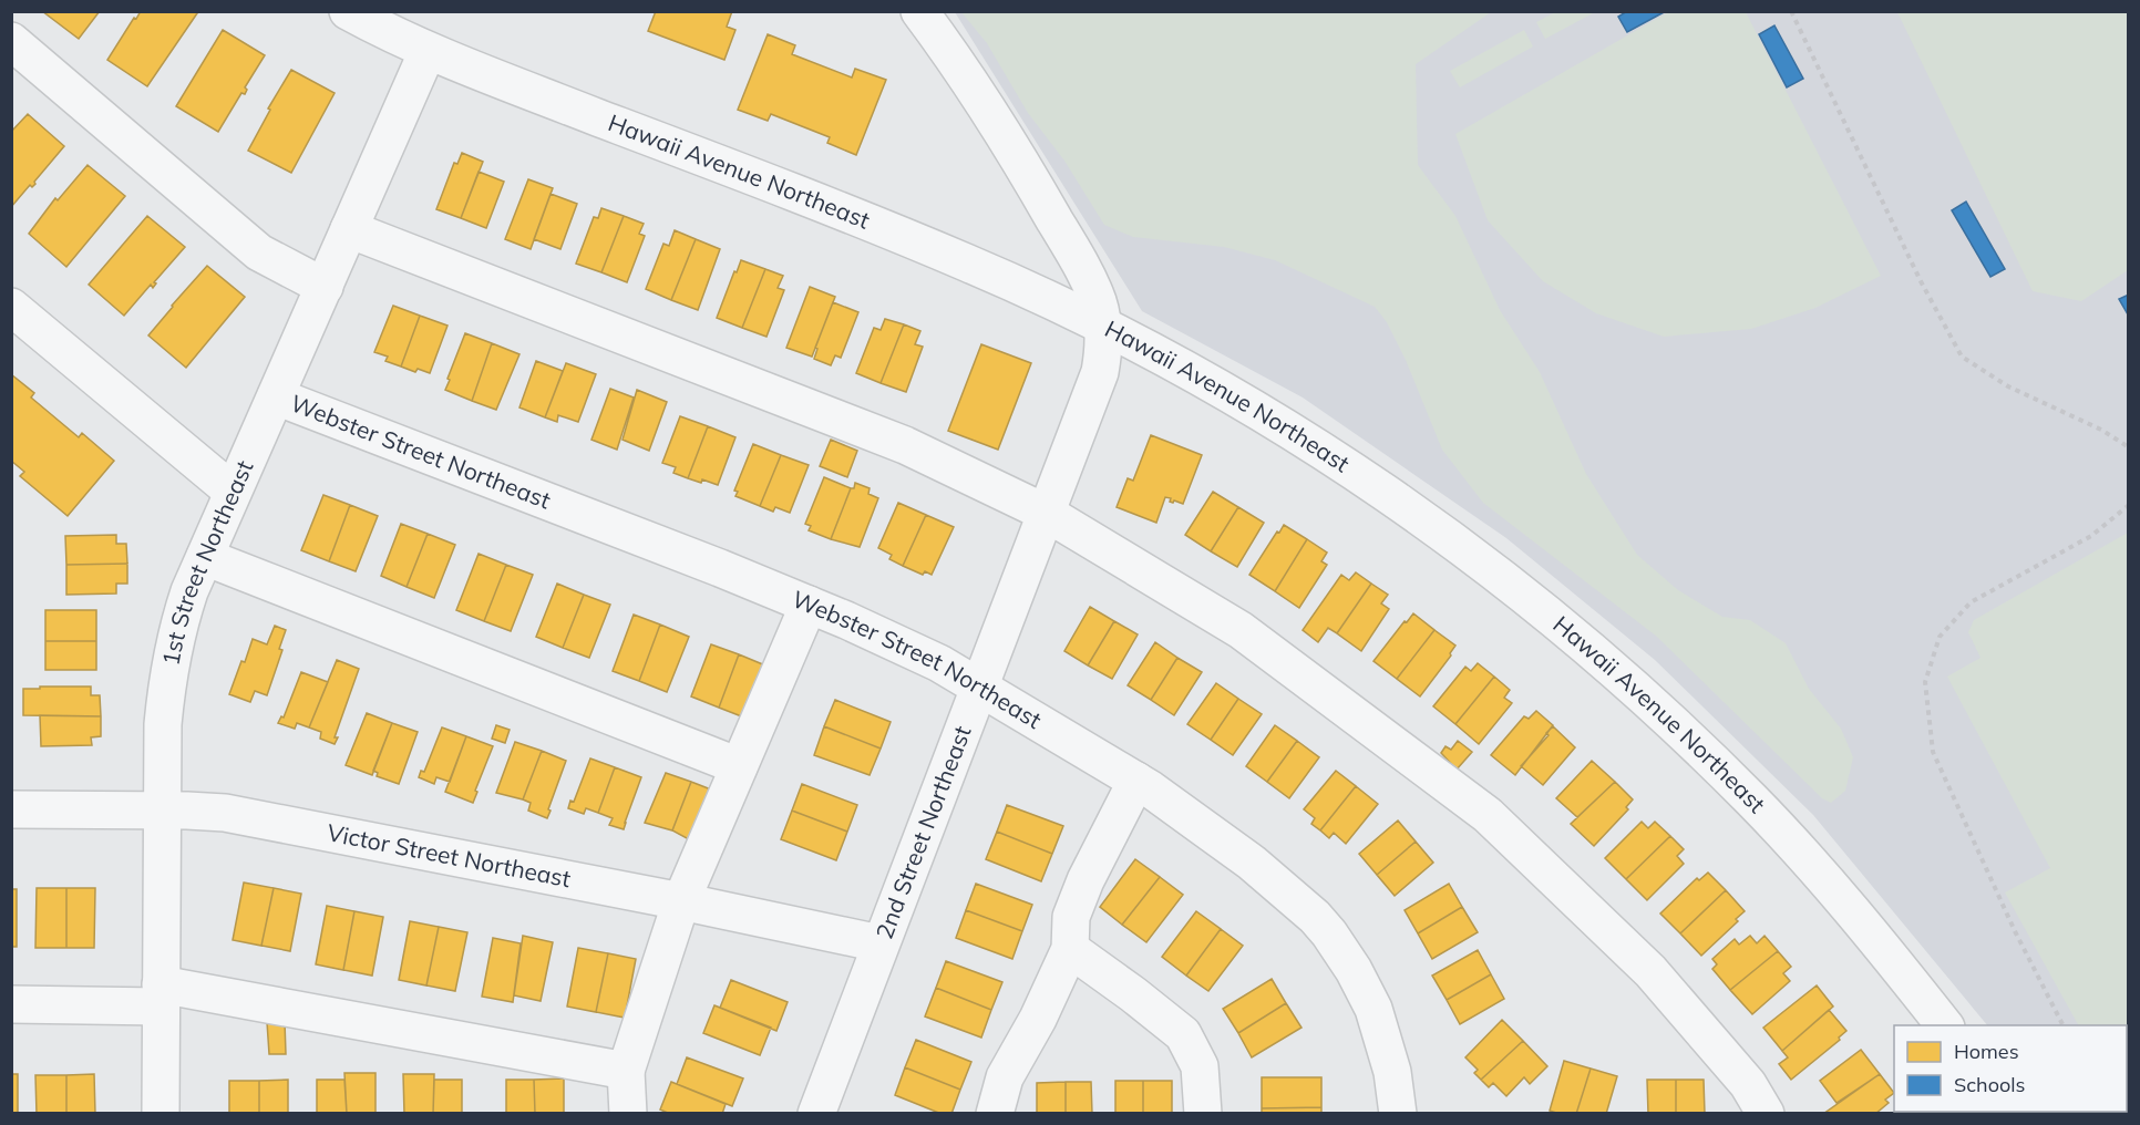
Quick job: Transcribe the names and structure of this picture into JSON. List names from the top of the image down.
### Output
{
  "streets": {
    "street": [
      "Hawaii Avenue Northeast",
      "Webster Street Northeast",
      "1st Street Northeast",
      "2nd Street Northeast",
      "Victor Street Northeast"
    ]
  },
  "crossings": [
    ["Hawaii Avenue Northeast", "1st Street Northeast"],
    ["Hawaii Avenue Northeast", "2nd Street Northeast"],
    ["Webster Street Northeast", "1st Street Northeast"],
    ["Webster Street Northeast", "2nd Street Northeast"],
    ["1st Street Northeast", "Victor Street Northeast"],
    ["2nd Street Northeast", "Victor Street Northeast"]
  ],
  "legend": ["Homes", "Schools"]
}
